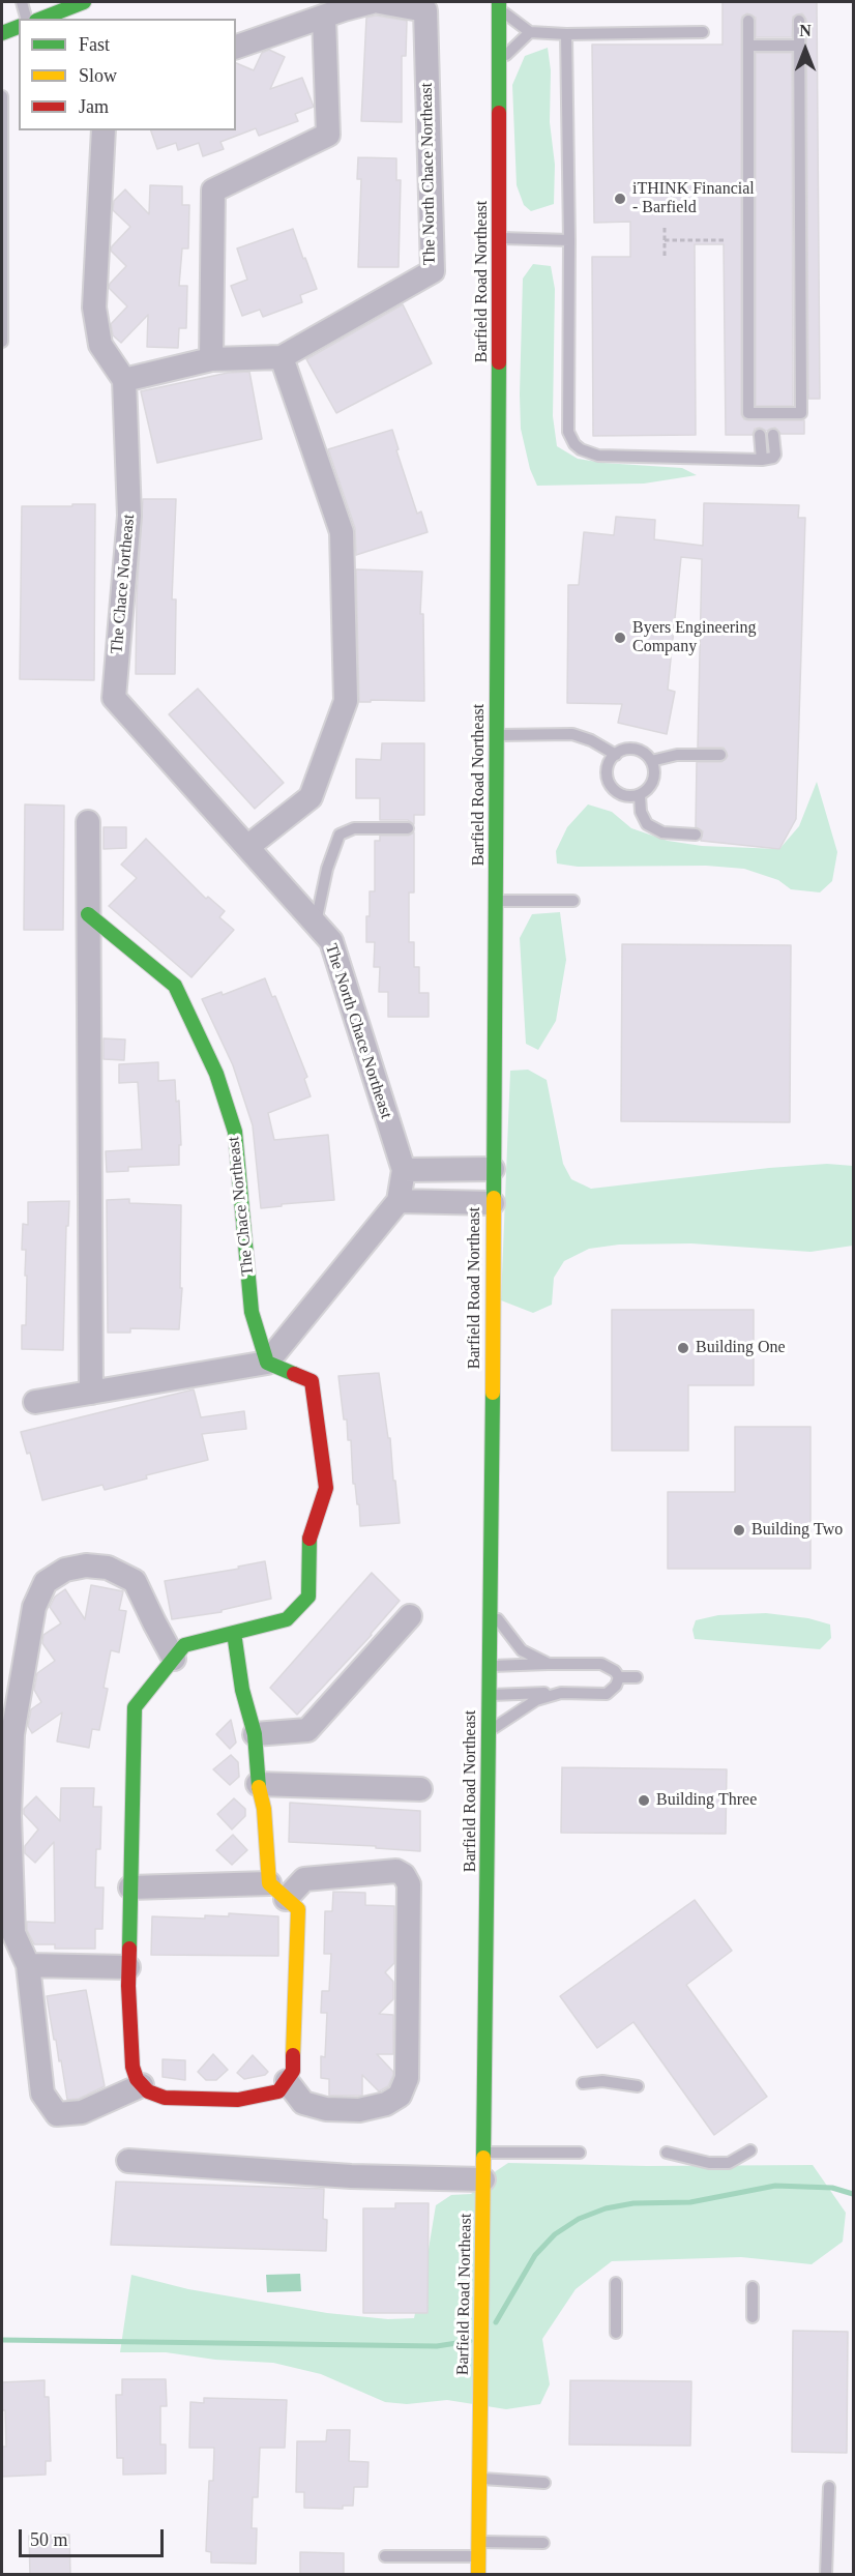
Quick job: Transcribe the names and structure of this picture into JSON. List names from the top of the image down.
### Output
{
  "streets": {
    "street": ["The North Chace Northeast", "Barfield Road Northeast", "The Chace Northeast"]
  },
  "crossings": [
    ["The North Chace Northeast", "The Chace Northeast"]
  ],
  "places": [
    "iTHINK Financial - Barfield",
    "Byers Engineering Company",
    "Building One",
    "Building Two",
    "Building Three"
  ],
  "legend": ["Fast", "Slow", "Jam"],
  "scale_bar": "50 m",
  "north": "top"
}
